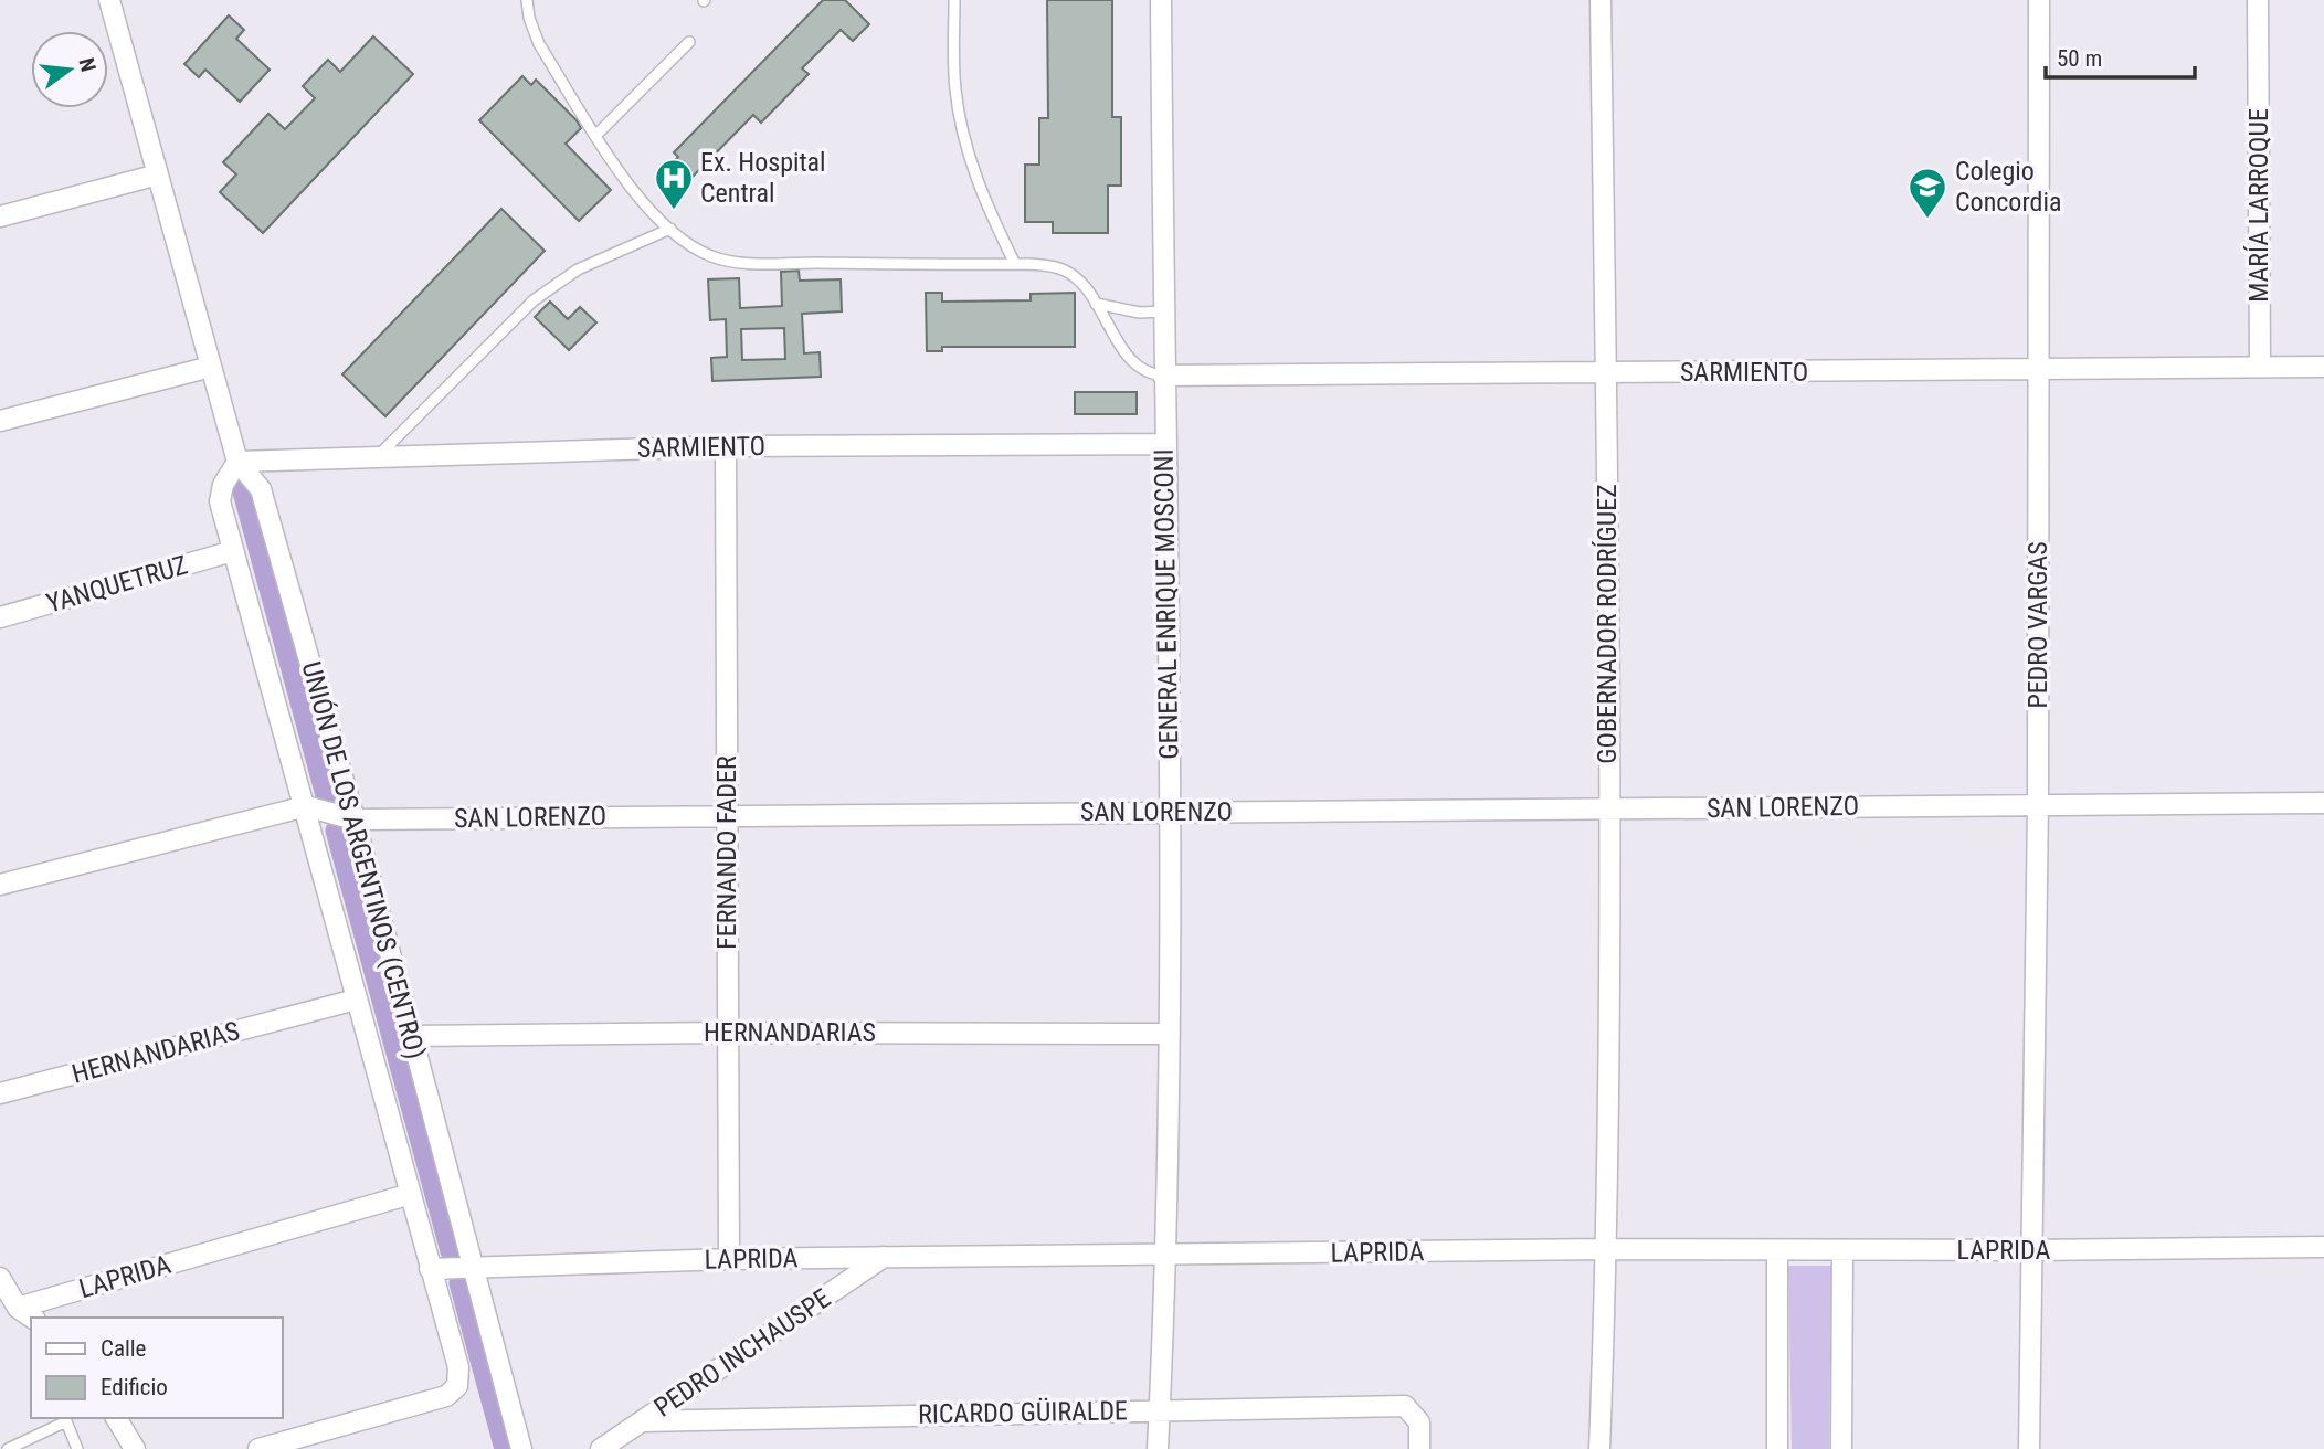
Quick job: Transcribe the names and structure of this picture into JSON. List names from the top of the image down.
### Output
{
  "streets": {
    "street": [
      "MARÍA LARROQUE",
      "SARMIENTO",
      "YANQUETRUZ",
      "GENERAL ENRIQUE MOSCONI",
      "GOBERNADOR RODRÍGUEZ",
      "PEDRO VARGAS",
      "SAN LORENZO",
      "FERNANDO FADER",
      "UNIÓN DE LOS ARGENTINOS (CENTRO)",
      "HERNANDARIAS",
      "LAPRIDA",
      "PEDRO INCHAUSPE",
      "RICARDO GÜIRALDE"
    ]
  },
  "crossings": [
    ["MARÍA LARROQUE", "SARMIENTO"],
    ["SARMIENTO", "GENERAL ENRIQUE MOSCONI"],
    ["SARMIENTO", "GOBERNADOR RODRÍGUEZ"],
    ["SARMIENTO", "PEDRO VARGAS"],
    ["SARMIENTO", "FERNANDO FADER"],
    ["SARMIENTO", "UNIÓN DE LOS ARGENTINOS (CENTRO)"],
    ["YANQUETRUZ", "UNIÓN DE LOS ARGENTINOS (CENTRO)"],
    ["GENERAL ENRIQUE MOSCONI", "SAN LORENZO"],
    ["GENERAL ENRIQUE MOSCONI", "HERNANDARIAS"],
    ["GENERAL ENRIQUE MOSCONI", "LAPRIDA"],
    ["GENERAL ENRIQUE MOSCONI", "RICARDO GÜIRALDE"],
    ["GOBERNADOR RODRÍGUEZ", "SAN LORENZO"],
    ["GOBERNADOR RODRÍGUEZ", "LAPRIDA"],
    ["PEDRO VARGAS", "SAN LORENZO"],
    ["PEDRO VARGAS", "LAPRIDA"],
    ["SAN LORENZO", "FERNANDO FADER"],
    ["SAN LORENZO", "UNIÓN DE LOS ARGENTINOS (CENTRO)"],
    ["FERNANDO FADER", "HERNANDARIAS"],
    ["FERNANDO FADER", "LAPRIDA"],
    ["UNIÓN DE LOS ARGENTINOS (CENTRO)", "HERNANDARIAS"],
    ["UNIÓN DE LOS ARGENTINOS (CENTRO)", "LAPRIDA"],
    ["LAPRIDA", "PEDRO INCHAUSPE"],
    ["PEDRO INCHAUSPE", "RICARDO GÜIRALDE"]
  ],
  "places": {
    "hospital": ["Ex. Hospital Central"],
    "school or university": ["Colegio Concordia"]
  },
  "legend": ["Calle", "Edificio"],
  "scale_bar": "50 m",
  "north": "right"
}
